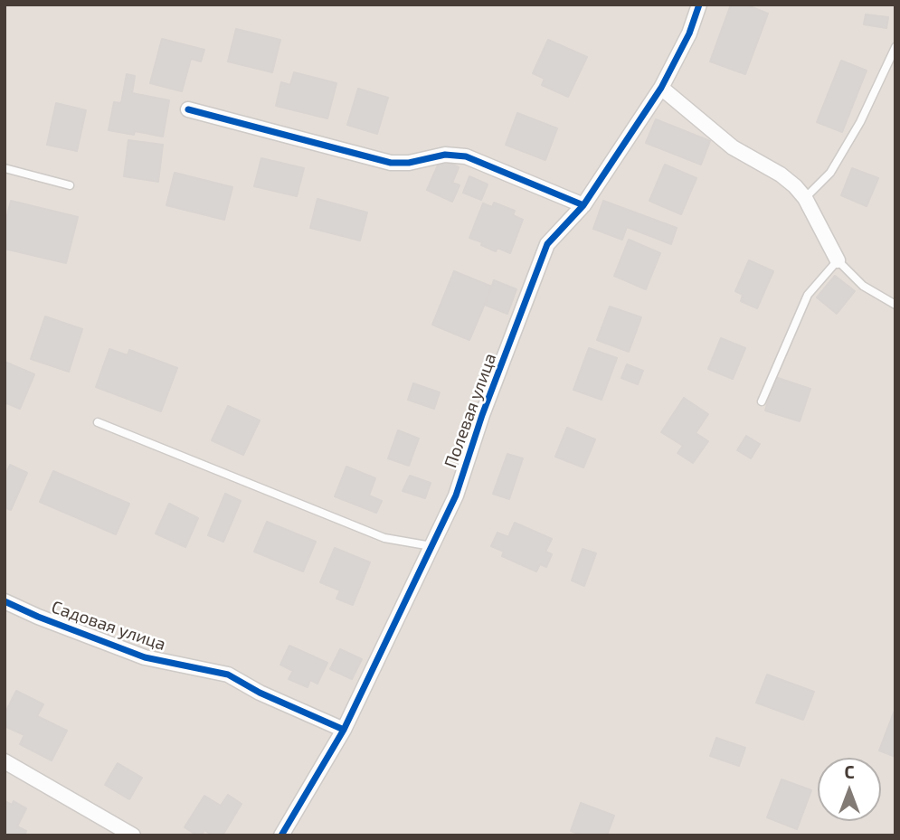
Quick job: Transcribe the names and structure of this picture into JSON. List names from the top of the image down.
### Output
{
  "streets": {
    "street": ["Полевая улица", "Садовая улица"]
  },
  "crossings": [
    ["Полевая улица", "Садовая улица"]
  ],
  "north": "top"
}
